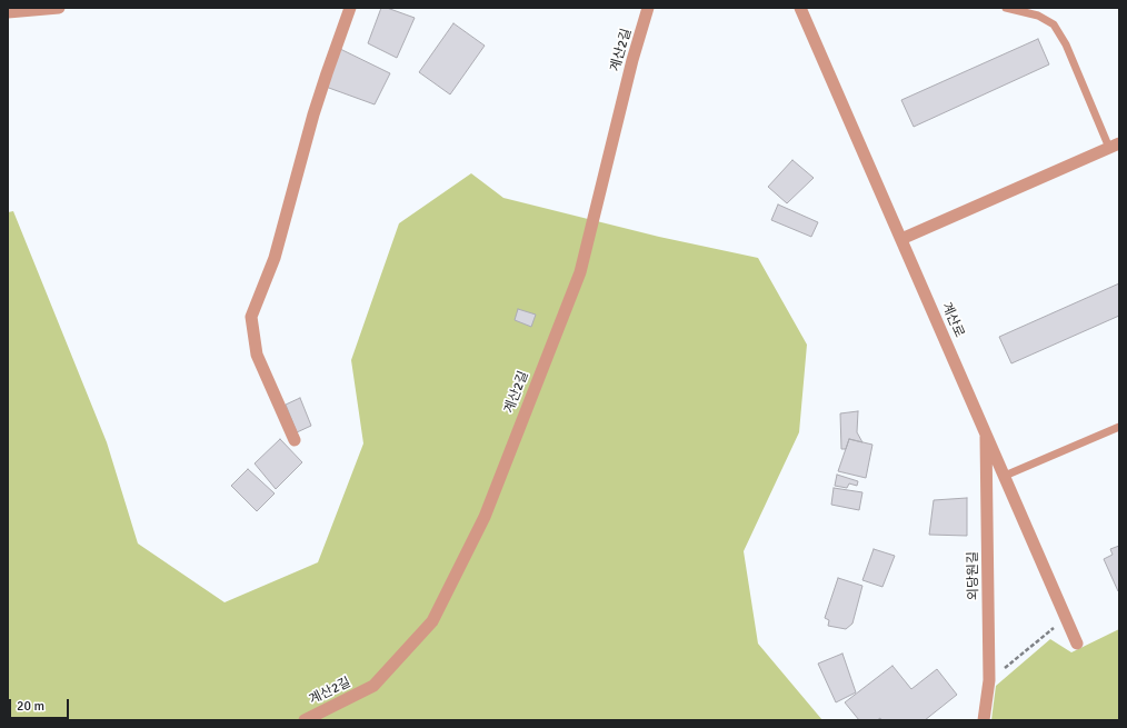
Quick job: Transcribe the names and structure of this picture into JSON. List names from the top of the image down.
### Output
{
  "streets": {
    "street": ["계산2길", "계산로", "외당원길"]
  },
  "crossings": [
    ["계산로", "외당원길"]
  ],
  "scale_bar": "20 m"
}
